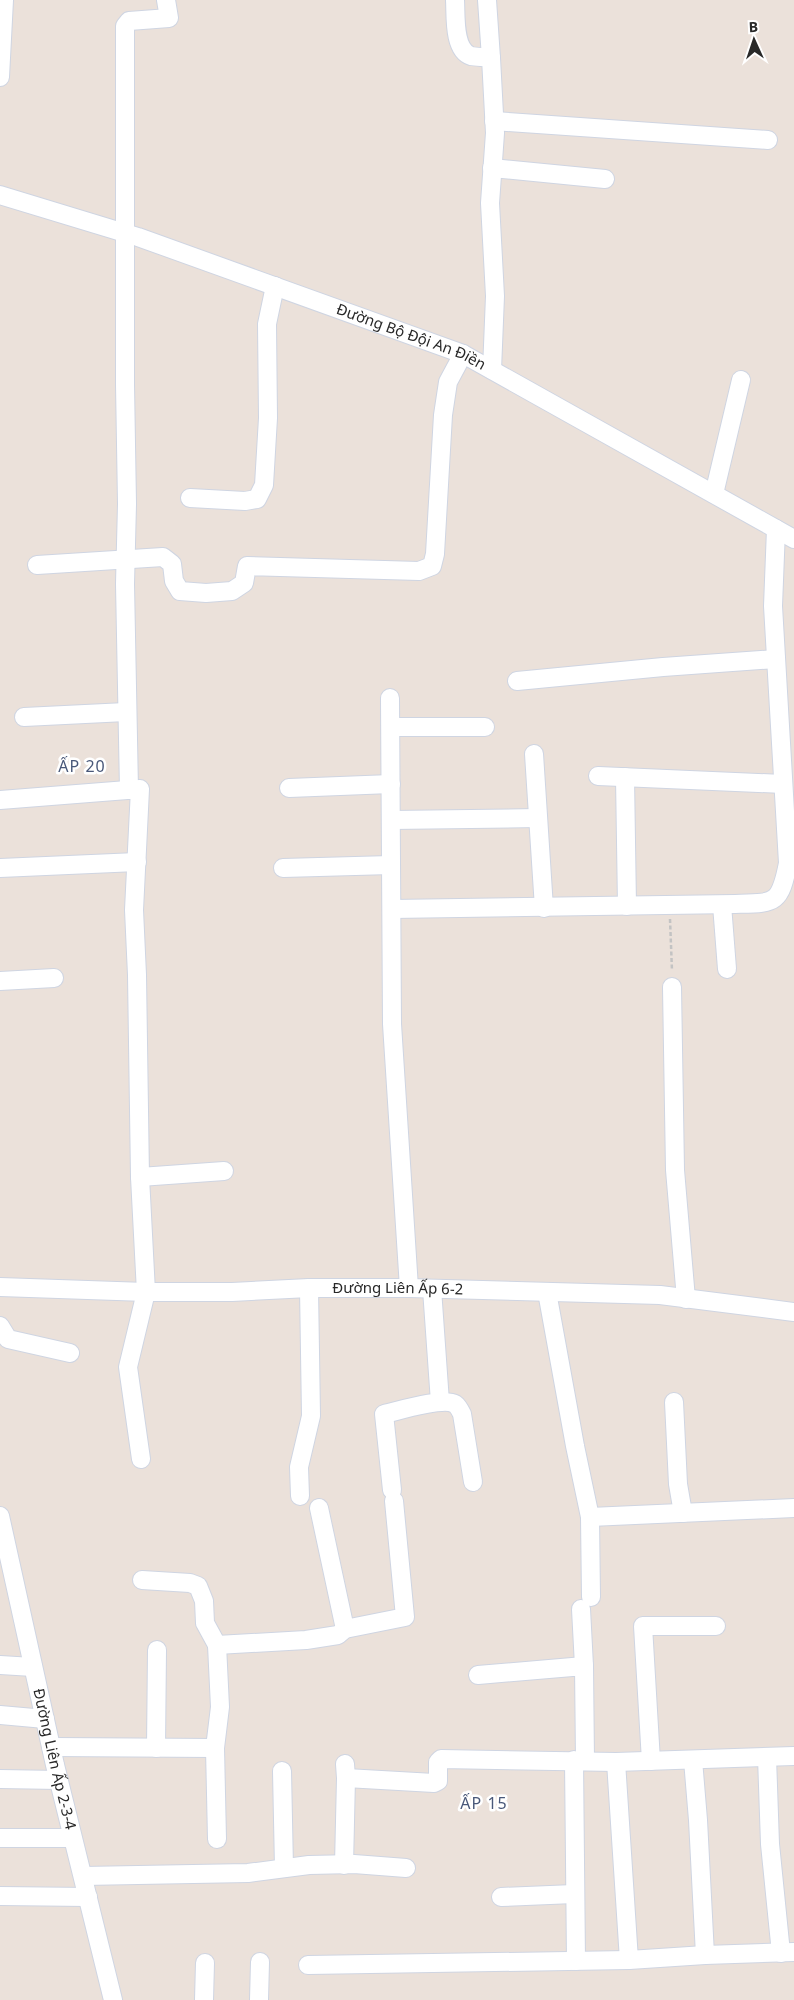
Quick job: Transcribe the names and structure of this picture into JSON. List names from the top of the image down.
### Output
{
  "streets": {
    "street": ["Đường Bộ Đội An Điền", "Đường Liên Ấp 6-2", "Đường Liên Ấp 2-3-4"]
  },
  "districts": ["ẤP 20", "ẤP 15"],
  "north": "top"
}
